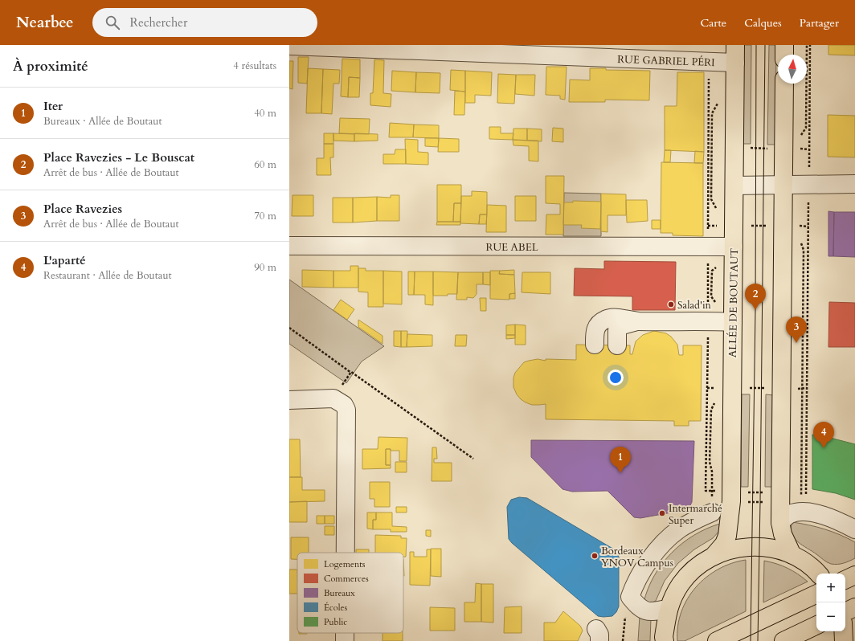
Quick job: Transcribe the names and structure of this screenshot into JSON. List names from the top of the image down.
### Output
{
  "streets": {
    "main road": ["ALLÉE DE BOUTAUT"],
    "street": ["RUE GABRIEL PÉRI", "RUE ABEL"]
  },
  "crossings": [
    ["RUE GABRIEL PÉRI", "ALLÉE DE BOUTAUT"],
    ["RUE ABEL", "ALLÉE DE BOUTAUT"]
  ],
  "places": ["Salad'in", "Intermarché Super", "Bordeaux YNOV Campus"],
  "legend": [
    "Logements",
    "Commerces",
    "Bureaux",
    "Écoles",
    "Public"
  ],
  "north": "top",
  "page": {
    "header": "Nearbee",
    "search": "Rechercher",
    "nav": ["Carte", "Calques", "Partager"],
    "heading": ["À proximité", "4 résultats"],
    "list": [
      {
        "mark": "1",
        "name": "Iter",
        "note": "Bureaux · Allée de Boutaut",
        "value": "40 m"
      },
      {
        "mark": "2",
        "name": "Place Ravezies - Le Bouscat",
        "note": "Arrêt de bus · Allée de Boutaut",
        "value": "60 m"
      },
      {
        "mark": "3",
        "name": "Place Ravezies",
        "note": "Arrêt de bus · Allée de Boutaut",
        "value": "70 m"
      },
      {
        "mark": "4",
        "name": "L'aparté",
        "note": "Restaurant · Allée de Boutaut",
        "value": "90 m"
      }
    ],
    "pins": [
      "2",
      "3",
      "4",
      "1"
    ],
    "map_buttons": ["+", "−"]
  }
}
